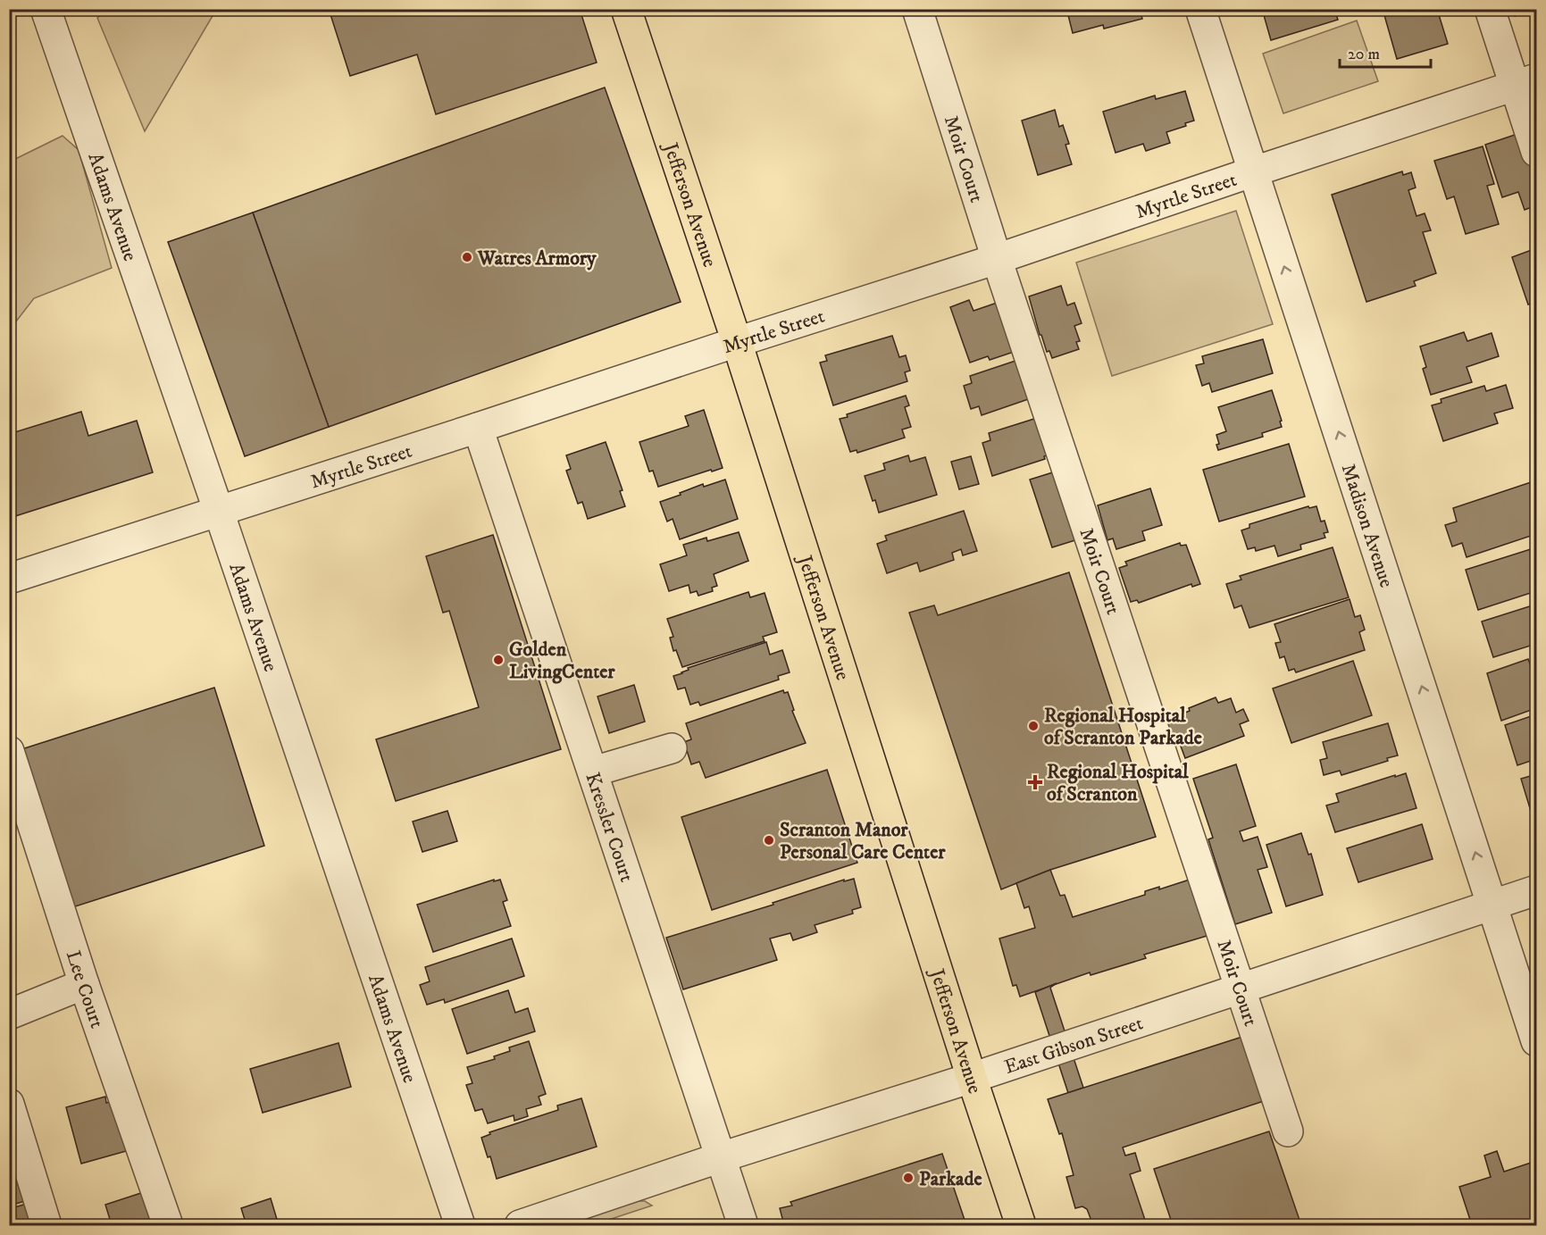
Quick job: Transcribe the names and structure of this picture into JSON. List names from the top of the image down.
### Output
{
  "streets": {
    "main road": ["Jefferson Avenue"],
    "street": [
      "Moir Court",
      "Myrtle Street",
      "Adams Avenue",
      "Madison Avenue",
      "Kressler Court",
      "Lee Court",
      "East Gibson Street"
    ]
  },
  "crossings": [
    ["Moir Court", "Myrtle Street"],
    ["Moir Court", "East Gibson Street"],
    ["Myrtle Street", "Jefferson Avenue"],
    ["Myrtle Street", "Adams Avenue"],
    ["Myrtle Street", "Madison Avenue"],
    ["Myrtle Street", "Kressler Court"],
    ["Jefferson Avenue", "East Gibson Street"],
    ["Madison Avenue", "East Gibson Street"],
    ["Kressler Court", "East Gibson Street"]
  ],
  "one_way": ["Madison Avenue"],
  "places": {
    "other": [
      "Watres Armory",
      "Golden LivingCenter",
      "Regional Hospital of Scranton Parkade",
      "Scranton Manor Personal Care Center",
      "Parkade"
    ],
    "health": ["Regional Hospital of Scranton"]
  },
  "scale_bar": "20 m"
}
